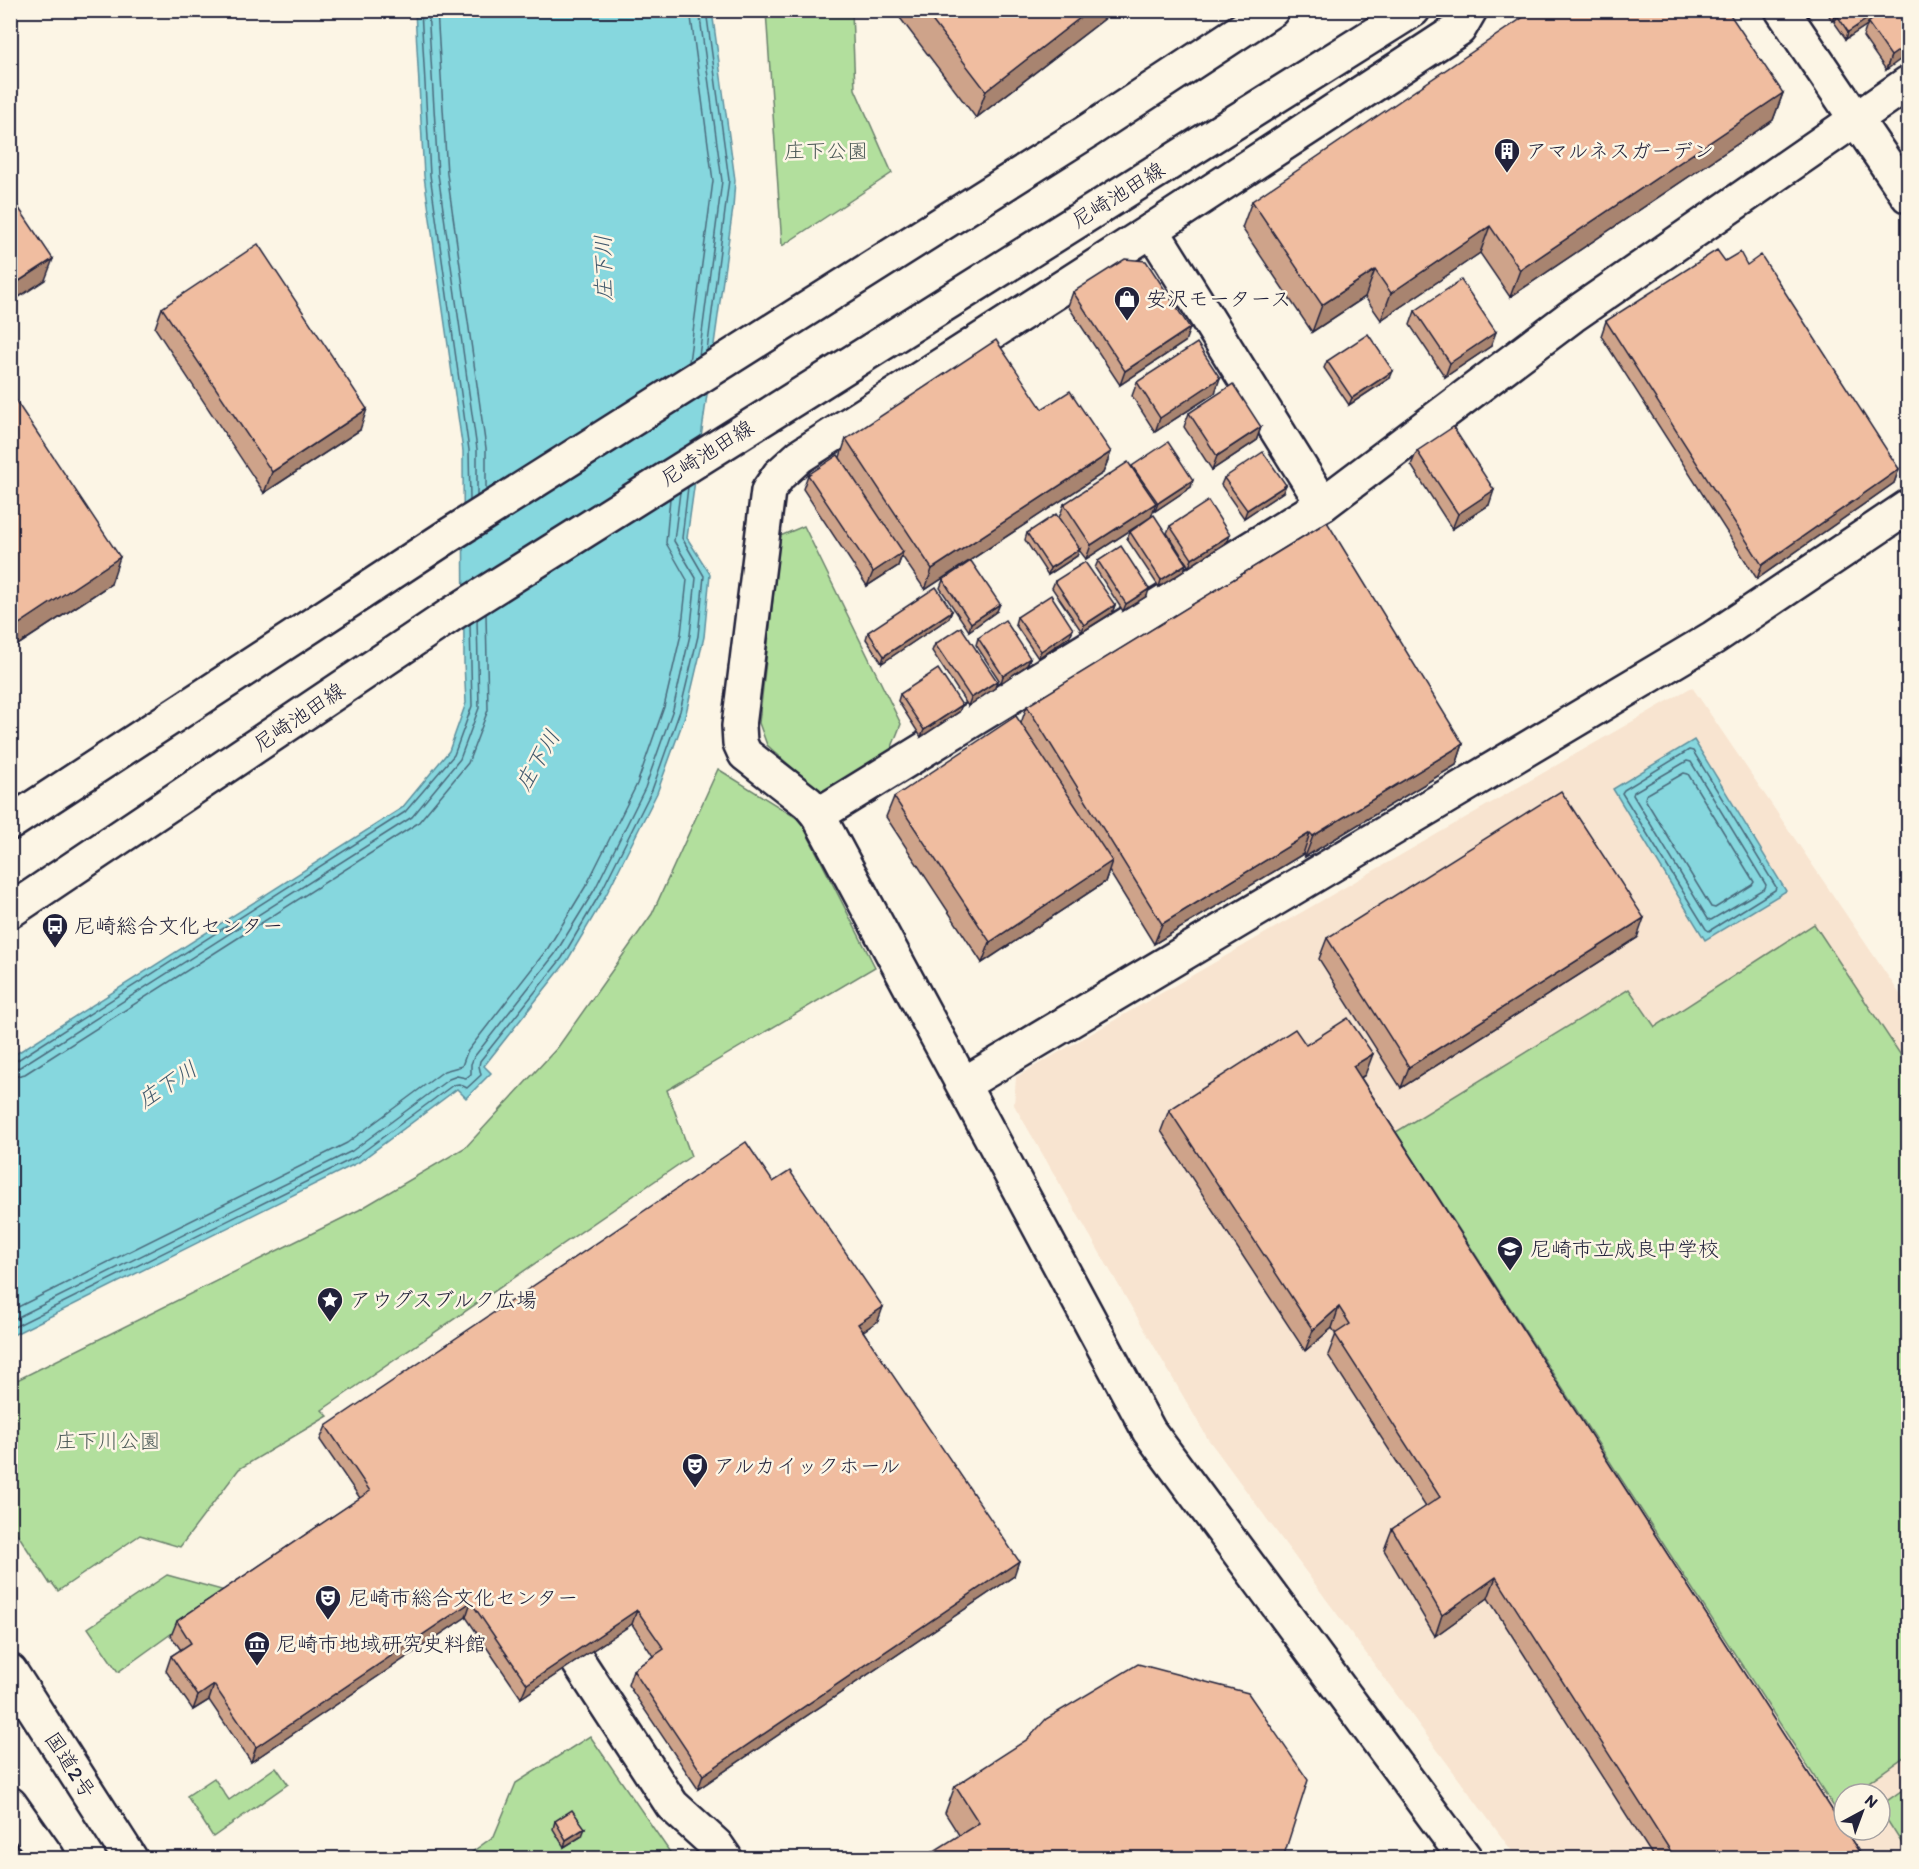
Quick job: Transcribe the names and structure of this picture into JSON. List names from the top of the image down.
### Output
{
  "streets": {
    "main road": ["尼崎池田線", "国道2号"]
  },
  "water": ["庄下川"],
  "parks": ["庄下公園", "庄下川公園"],
  "places": {
    "building": ["アマルネスガーデン"],
    "shop": ["安沢モータース"],
    "bus stop": ["尼崎総合文化センター"],
    "school or university": ["尼崎市立成良中学校"],
    "place": ["アウグスブルク広場"],
    "theatre": ["アルカイックホール", "尼崎市総合文化センター"],
    "museum": ["尼崎市地域研究史料館"]
  },
  "north": "top right"
}
